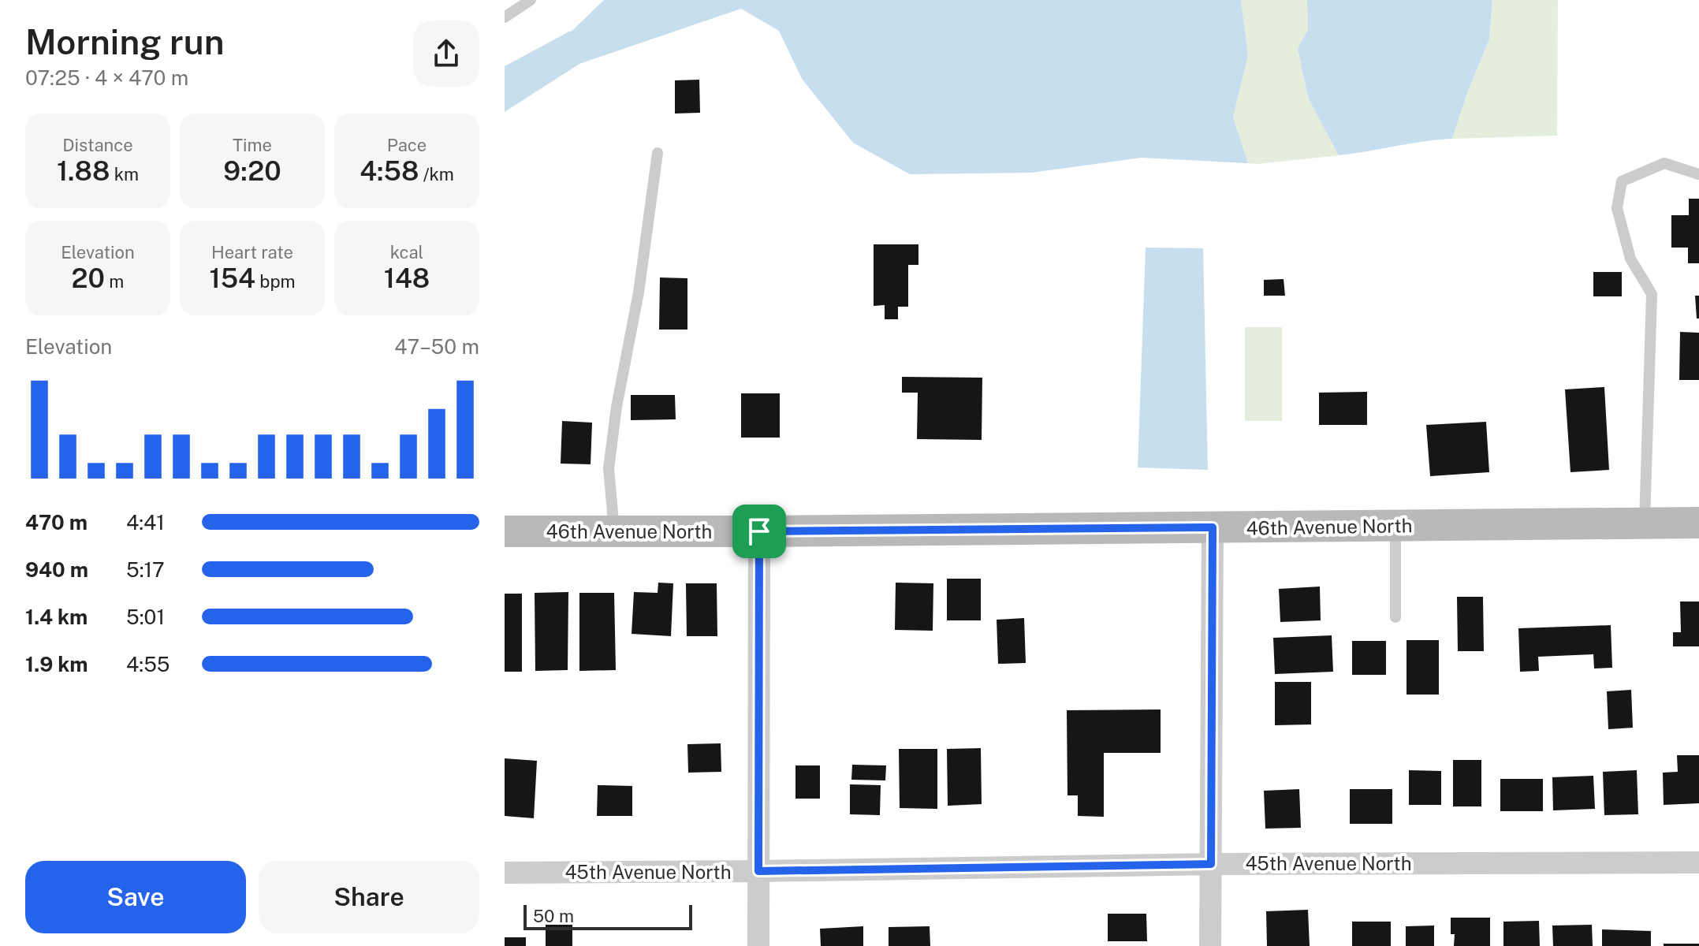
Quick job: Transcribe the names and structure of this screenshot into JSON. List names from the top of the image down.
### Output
{
  "streets": {
    "street": ["46th Avenue North", "45th Avenue North"]
  },
  "scale_bar": "50 m",
  "page": {
    "heading": ["Morning run", "07:25 · 4 × 470 m"],
    "stats": [
      ["Distance", "1.88 km"],
      ["Time", "9:20"],
      ["Pace", "4:58 /km"],
      ["Elevation", "20 m"],
      ["Heart rate", "154 bpm"],
      ["kcal", "148"]
    ],
    "chart": ["Elevation", "47–50 m"],
    "list": [
      {
        "name": "470 m",
        "note": "4:41"
      },
      {
        "name": "940 m",
        "note": "5:17"
      },
      {
        "name": "1.4 km",
        "note": "5:01"
      },
      {
        "name": "1.9 km",
        "note": "4:55"
      }
    ],
    "buttons": ["Save", "Share"],
    "scale": "50 m"
  }
}
